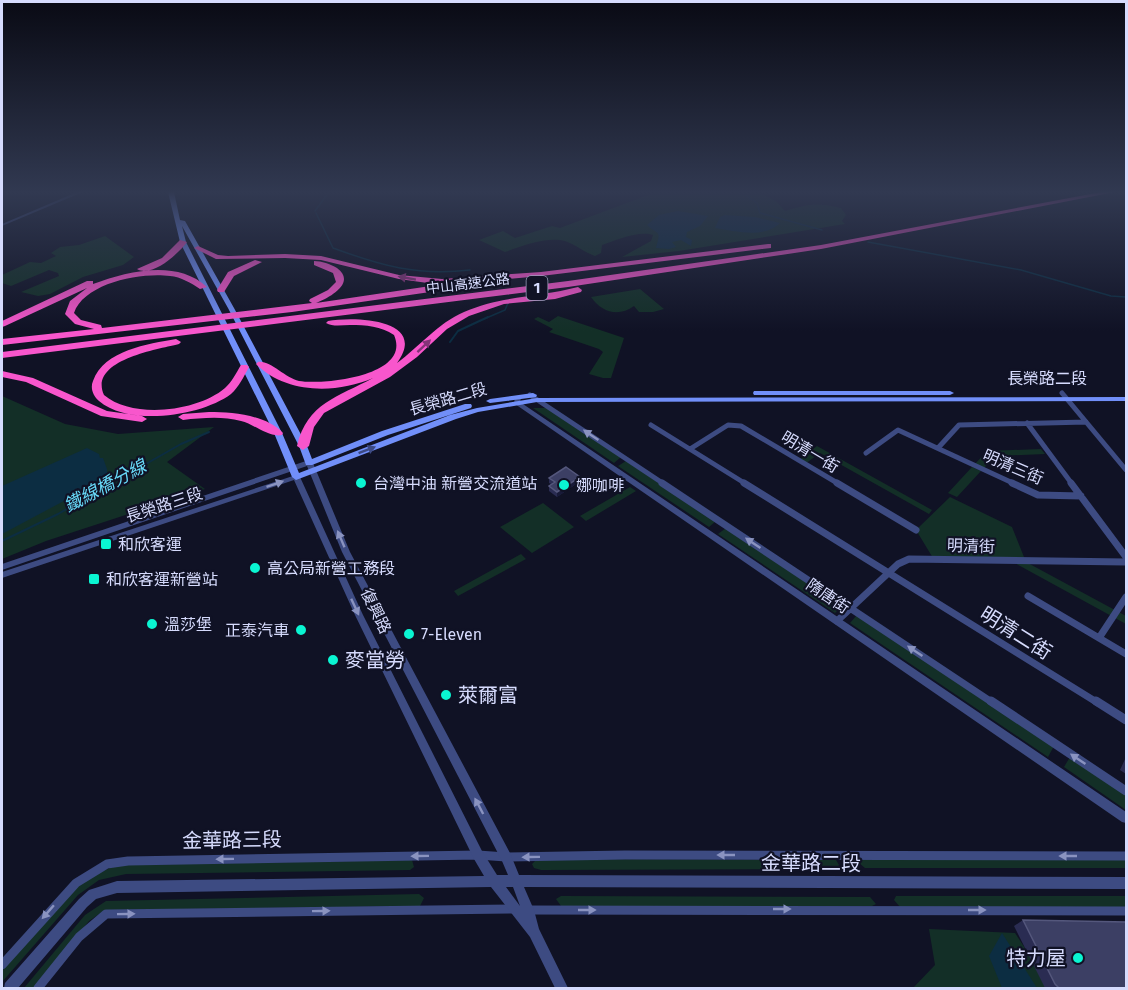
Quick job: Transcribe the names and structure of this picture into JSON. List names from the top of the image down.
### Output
{
  "streets": {
    "highway": ["中山高速公路", "1"],
    "main road": ["長榮路二段", "復興路"],
    "street": [
      "明清一街",
      "明清三街",
      "長榮路三段",
      "明清街",
      "隋唐街",
      "明清二街",
      "金華路三段",
      "金華路二段"
    ]
  },
  "crossings": [
    ["長榮路二段", "長榮路三段"],
    ["長榮路二段", "隋唐街"],
    ["長榮路二段", "復興路"],
    ["長榮路三段", "復興路"],
    ["明清街", "隋唐街"],
    ["明清街", "明清二街"],
    ["復興路", "金華路三段"],
    ["復興路", "金華路二段"],
    ["金華路三段", "金華路二段"]
  ],
  "water": ["鐵線橋分線"],
  "places": {
    "other": [
      "台灣中油 新營交流道站",
      "娜咖啡",
      "高公局新營工務段",
      "溫莎堡",
      "正泰汽車",
      "7-Eleven",
      "麥當勞",
      "萊爾富",
      "特力屋"
    ],
    "transit": ["和欣客運", "和欣客運新營站"]
  }
}
